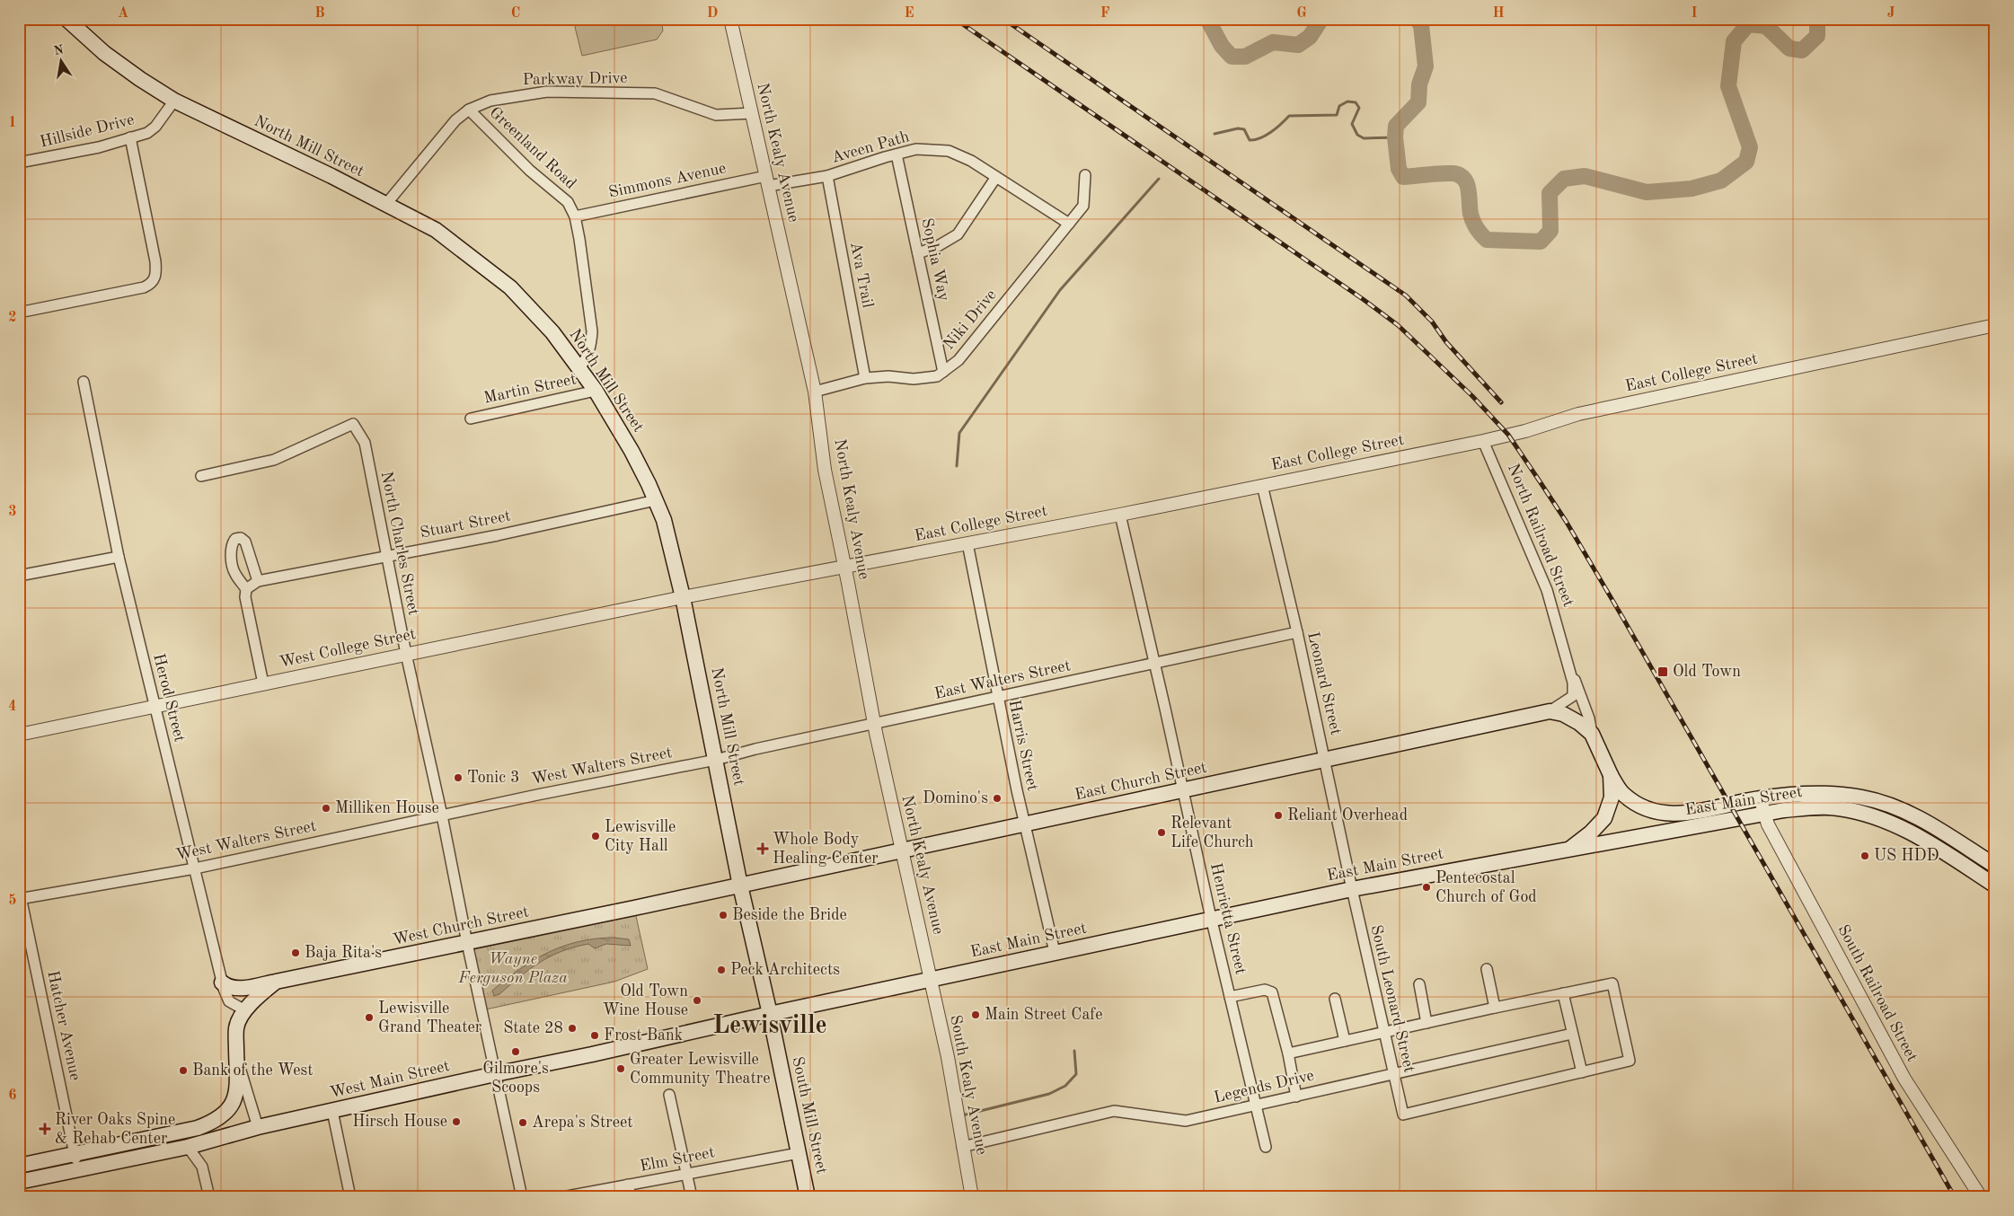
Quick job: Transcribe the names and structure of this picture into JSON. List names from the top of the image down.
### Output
{
  "streets": {
    "main road": [
      "North Mill Street",
      "North Railroad Street",
      "East Church Street",
      "East Main Street",
      "West Church Street",
      "West Main Street",
      "South Mill Street"
    ],
    "street": [
      "Parkway Drive",
      "Hillside Drive",
      "Aveen Path",
      "Greenland Road",
      "North Kealy Avenue",
      "Simmons Avenue",
      "Sophia Way",
      "Ava Trail",
      "Niki Drive",
      "East College Street",
      "Martin Street",
      "Stuart Street",
      "North Charles Street",
      "West College Street",
      "East Walters Street",
      "Leonard Street",
      "Herod Street",
      "Harris Street",
      "West Walters Street",
      "Henrietta Street",
      "South Railroad Street",
      "South Leonard Street",
      "Hatcher Avenue",
      "South Kealy Avenue",
      "Legends Drive",
      "Elm Street"
    ]
  },
  "crossings": [
    ["Parkway Drive", "North Mill Street"],
    ["Parkway Drive", "Greenland Road"],
    ["Parkway Drive", "North Kealy Avenue"],
    ["Hillside Drive", "North Mill Street"],
    ["North Mill Street", "Greenland Road"],
    ["North Mill Street", "East College Street"],
    ["North Mill Street", "Martin Street"],
    ["North Mill Street", "Stuart Street"],
    ["North Mill Street", "West College Street"],
    ["North Mill Street", "East Walters Street"],
    ["North Mill Street", "West Walters Street"],
    ["North Mill Street", "East Church Street"],
    ["North Mill Street", "East Main Street"],
    ["North Mill Street", "West Church Street"],
    ["North Mill Street", "West Main Street"],
    ["North Mill Street", "South Mill Street"],
    ["Aveen Path", "North Kealy Avenue"],
    ["Aveen Path", "Simmons Avenue"],
    ["Aveen Path", "Sophia Way"],
    ["Aveen Path", "Ava Trail"],
    ["Aveen Path", "Niki Drive"],
    ["Greenland Road", "Simmons Avenue"],
    ["North Kealy Avenue", "Simmons Avenue"],
    ["North Kealy Avenue", "Niki Drive"],
    ["North Kealy Avenue", "East College Street"],
    ["North Kealy Avenue", "East Walters Street"],
    ["North Kealy Avenue", "East Church Street"],
    ["North Kealy Avenue", "East Main Street"],
    ["North Kealy Avenue", "South Kealy Avenue"],
    ["Sophia Way", "Niki Drive"],
    ["Ava Trail", "Niki Drive"],
    ["East College Street", "North Railroad Street"],
    ["East College Street", "West College Street"],
    ["East College Street", "Leonard Street"],
    ["East College Street", "Harris Street"],
    ["East College Street", "Henrietta Street"],
    ["Stuart Street", "North Charles Street"],
    ["North Railroad Street", "East Church Street"],
    ["North Railroad Street", "East Main Street"],
    ["North Charles Street", "West College Street"],
    ["North Charles Street", "West Walters Street"],
    ["North Charles Street", "West Church Street"],
    ["North Charles Street", "West Main Street"],
    ["West College Street", "Herod Street"],
    ["East Walters Street", "Leonard Street"],
    ["East Walters Street", "Harris Street"],
    ["East Walters Street", "West Walters Street"],
    ["East Walters Street", "Henrietta Street"],
    ["Leonard Street", "East Church Street"],
    ["Leonard Street", "East Main Street"],
    ["Leonard Street", "South Leonard Street"],
    ["Herod Street", "West Walters Street"],
    ["Herod Street", "West Church Street"],
    ["Harris Street", "East Church Street"],
    ["Harris Street", "East Main Street"],
    ["West Walters Street", "Hatcher Avenue"],
    ["East Church Street", "Henrietta Street"],
    ["East Church Street", "West Church Street"],
    ["East Main Street", "Henrietta Street"],
    ["East Main Street", "South Railroad Street"],
    ["East Main Street", "South Leonard Street"],
    ["East Main Street", "West Main Street"],
    ["East Main Street", "South Kealy Avenue"],
    ["East Main Street", "South Mill Street"],
    ["Henrietta Street", "Legends Drive"],
    ["West Church Street", "Hatcher Avenue"],
    ["South Leonard Street", "Legends Drive"],
    ["Hatcher Avenue", "West Main Street"],
    ["West Main Street", "South Mill Street"],
    ["South Kealy Avenue", "Legends Drive"],
    ["South Mill Street", "Elm Street"]
  ],
  "districts": ["Lewisville"],
  "parks": ["Wayne Ferguson Plaza"],
  "places": {
    "transit": ["Old Town"],
    "other": [
      "Tonic 3",
      "Domino's",
      "Milliken House",
      "Reliant Overhead",
      "Relevant Life Church",
      "Lewisville City Hall",
      "US HDD",
      "Pentecostal Church of God",
      "Beside the Bride",
      "Baja Rita's",
      "Peck Architects",
      "Old Town Wine House",
      "Main Street Cafe",
      "Lewisville Grand Theater",
      "State 28",
      "Frost Bank",
      "Gilmore's Scoops",
      "Greater Lewisville Community Theatre",
      "Bank of the West",
      "Hirsch House",
      "Arepa's Street"
    ],
    "health": ["Whole Body Healing Center", "River Oaks Spine & Rehab Center"]
  },
  "north": "top",
  "grid": {
    "columns": [
      "A",
      "B",
      "C",
      "D",
      "E",
      "F",
      "G",
      "H",
      "I",
      "J"
    ],
    "rows": [
      "1",
      "2",
      "3",
      "4",
      "5",
      "6"
    ]
  }
}
